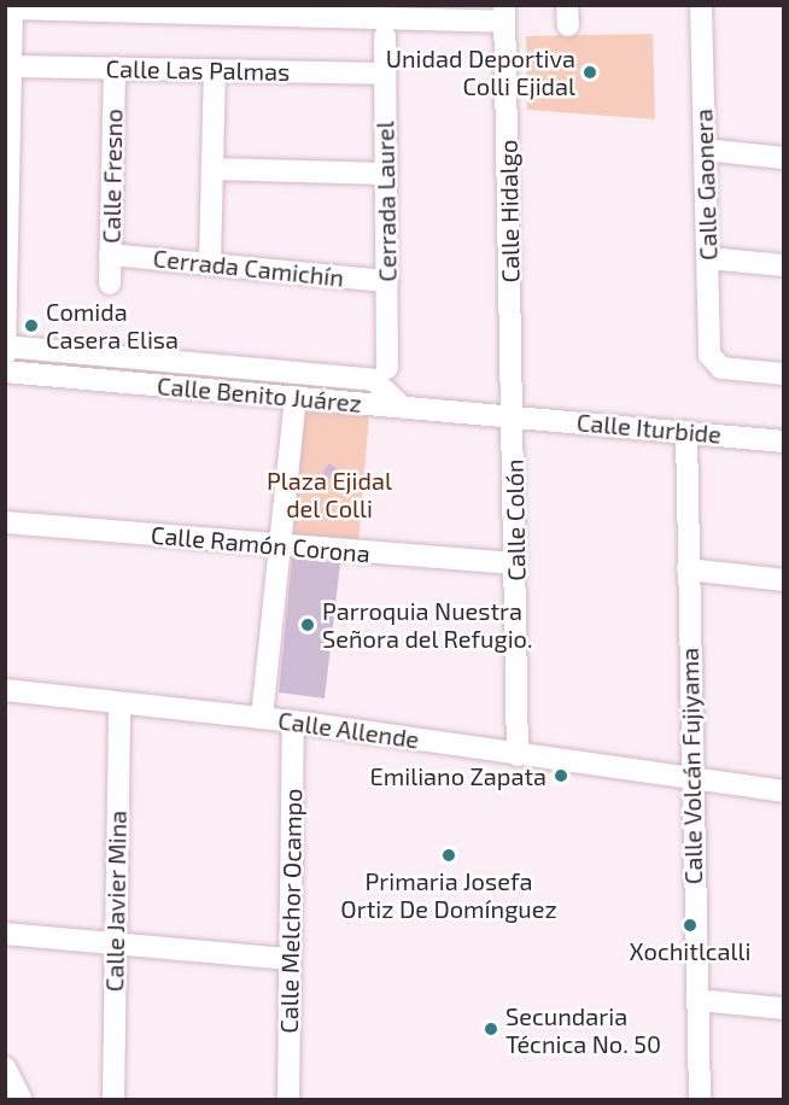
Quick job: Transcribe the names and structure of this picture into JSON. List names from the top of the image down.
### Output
{
  "streets": {
    "street": [
      "Calle Las Palmas",
      "Calle Fresno",
      "Calle Gaonera",
      "Cerrada Laurel",
      "Calle Hidalgo",
      "Cerrada Camichín",
      "Calle Benito Juárez",
      "Calle Iturbide",
      "Calle Colón",
      "Calle Ramón Corona",
      "Calle Allende",
      "Calle Volcán Fujiyama",
      "Calle Javier Mina",
      "Calle Melchor Ocampo"
    ]
  },
  "crossings": [
    ["Calle Las Palmas", "Calle Fresno"],
    ["Calle Las Palmas", "Cerrada Laurel"],
    ["Calle Fresno", "Cerrada Camichín"],
    ["Cerrada Laurel", "Cerrada Camichín"],
    ["Cerrada Laurel", "Calle Benito Juárez"],
    ["Calle Hidalgo", "Calle Benito Juárez"],
    ["Calle Hidalgo", "Calle Iturbide"],
    ["Calle Hidalgo", "Calle Colón"],
    ["Calle Benito Juárez", "Calle Iturbide"],
    ["Calle Benito Juárez", "Calle Colón"],
    ["Calle Iturbide", "Calle Colón"],
    ["Calle Iturbide", "Calle Volcán Fujiyama"],
    ["Calle Colón", "Calle Ramón Corona"],
    ["Calle Colón", "Calle Allende"],
    ["Calle Allende", "Calle Volcán Fujiyama"],
    ["Calle Allende", "Calle Javier Mina"],
    ["Calle Allende", "Calle Melchor Ocampo"]
  ],
  "parks": ["Plaza Ejidal del Colli"],
  "places": [
    "Unidad Deportiva Colli Ejidal",
    "Comida Casera Elisa",
    "Parroquia Nuestra Señora del Refugio.",
    "Emiliano Zapata",
    "Primaria Josefa Ortiz De Domínguez",
    "Xochitlcalli",
    "Secundaria Técnica No. 50"
  ]
}
